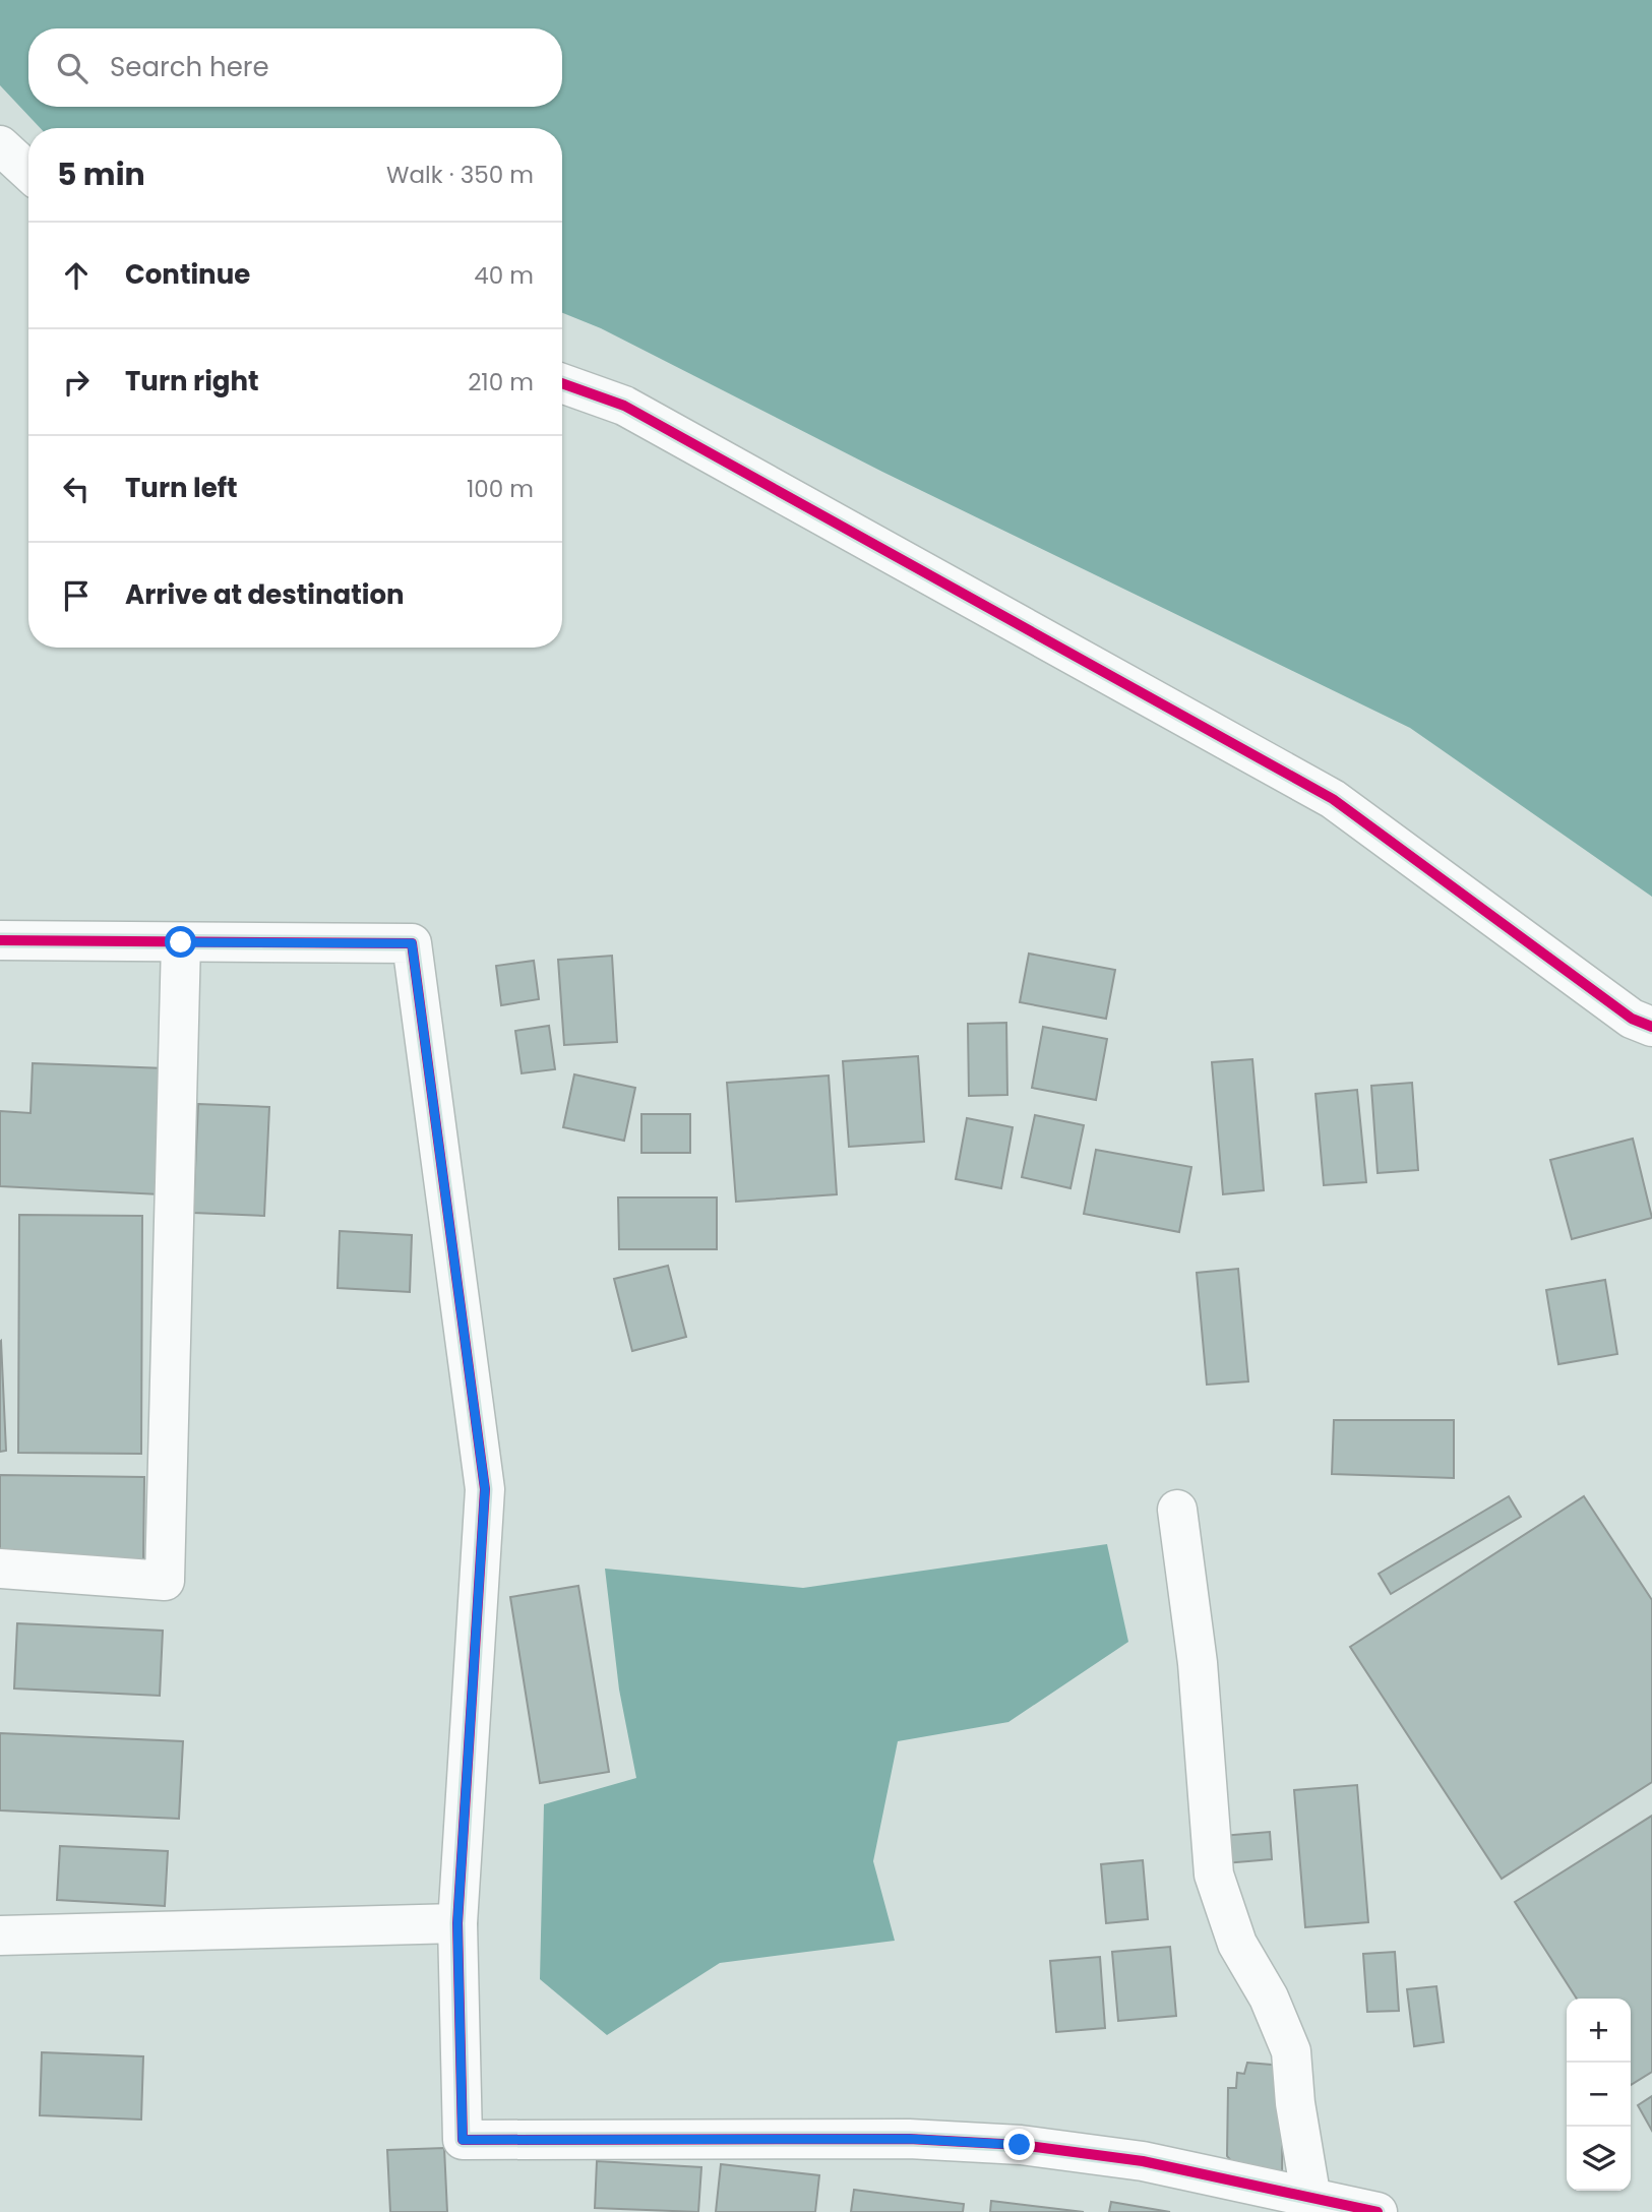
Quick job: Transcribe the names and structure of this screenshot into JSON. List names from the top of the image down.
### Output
{
  "page": {
    "search": "Search here",
    "heading": ["5 min", "Walk · 350 m"],
    "list": [
      ["Continue", "40 m"],
      ["Turn right", "210 m"],
      ["Turn left", "100 m"],
      "Arrive at destination"
    ],
    "map_buttons": ["+", "−"]
  }
}
